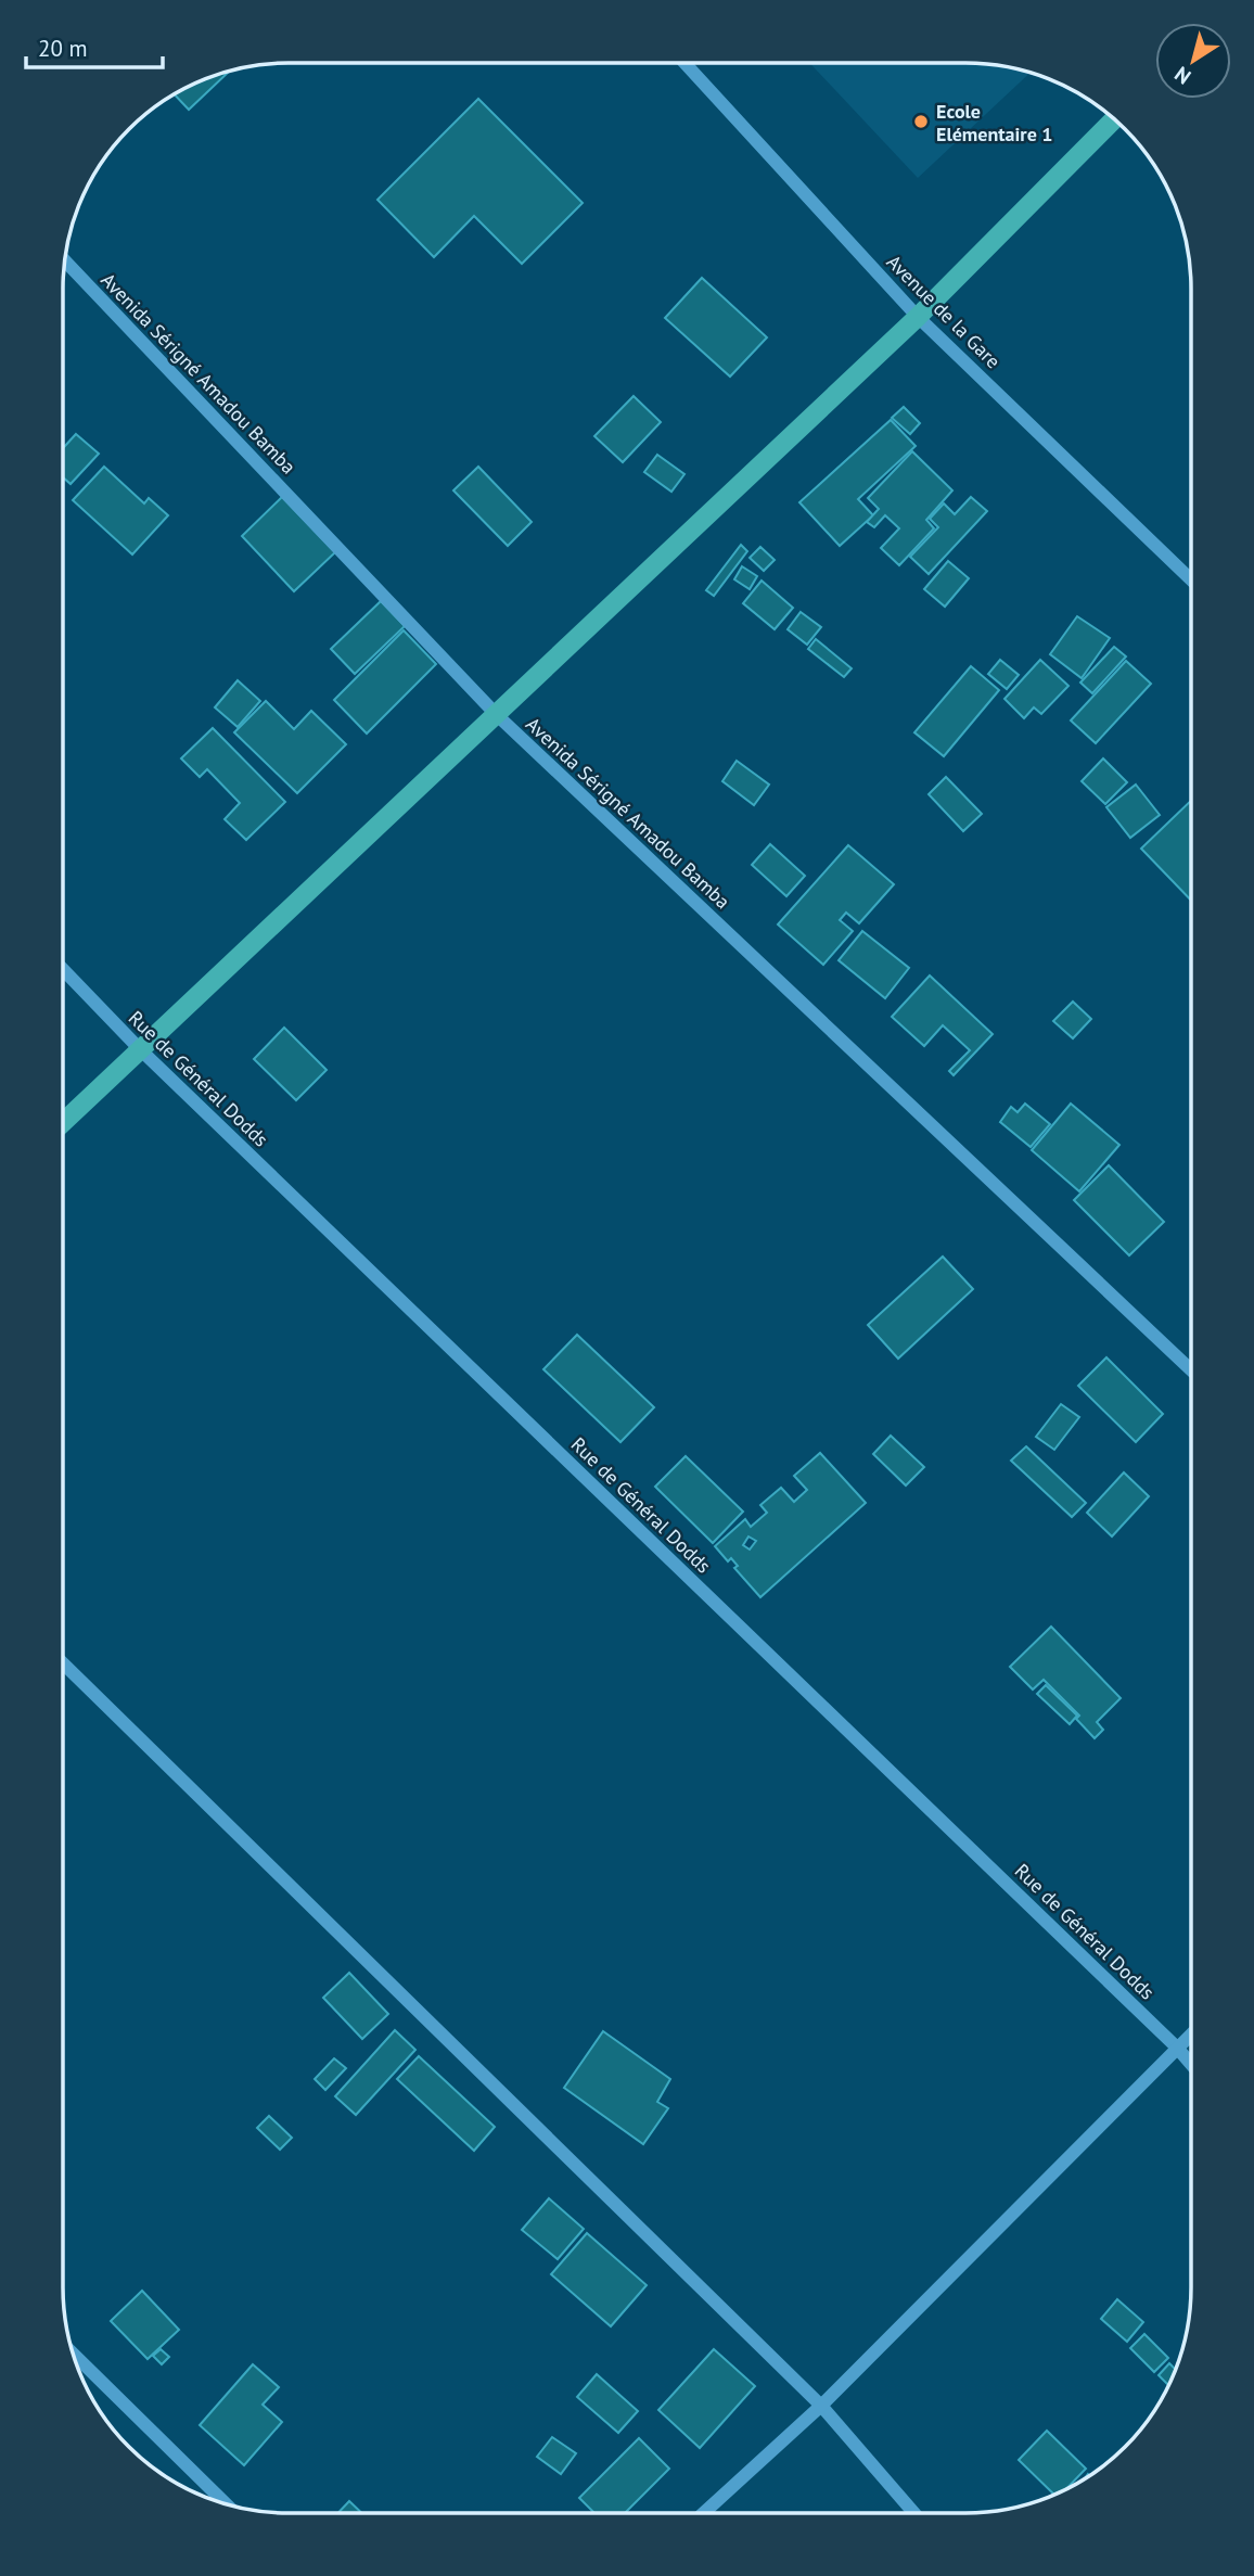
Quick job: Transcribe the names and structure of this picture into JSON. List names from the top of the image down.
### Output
{
  "streets": {
    "street": ["Avenue de la Gare", "Avenida Sérigné Amadou Bamba", "Rue de Général Dodds"]
  },
  "places": ["Ecole Elémentaire 1"],
  "scale_bar": "20 m",
  "north": "bottom left"
}
